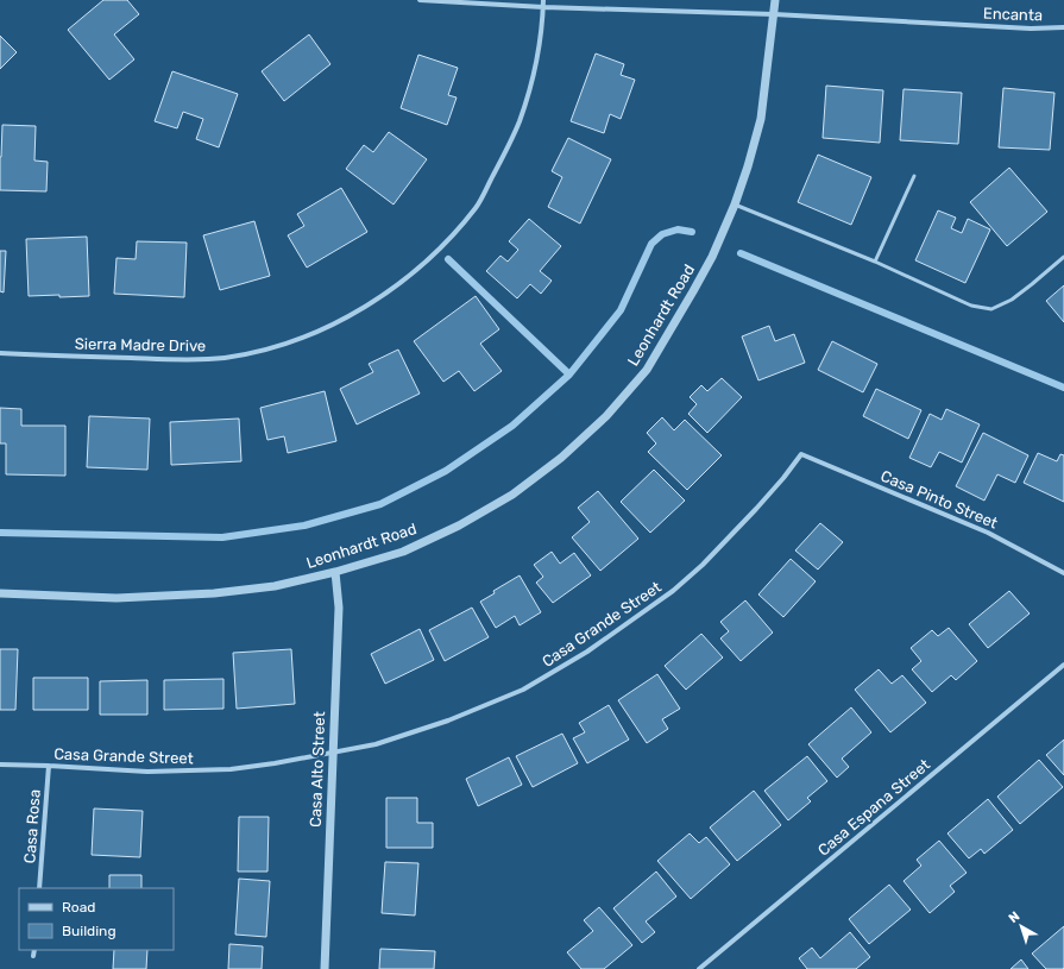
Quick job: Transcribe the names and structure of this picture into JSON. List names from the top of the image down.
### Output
{
  "streets": {
    "street": [
      "Encanta",
      "Leonhardt Road",
      "Sierra Madre Drive",
      "Casa Pinto Street",
      "Casa Grande Street",
      "Casa Alto Street",
      "Casa Espana Street",
      "Casa Rosa"
    ]
  },
  "crossings": [
    ["Encanta", "Leonhardt Road"],
    ["Encanta", "Sierra Madre Drive"],
    ["Leonhardt Road", "Casa Alto Street"],
    ["Casa Pinto Street", "Casa Grande Street"],
    ["Casa Grande Street", "Casa Alto Street"],
    ["Casa Grande Street", "Casa Rosa"]
  ],
  "legend": ["Road", "Building"],
  "north": "top left"
}
